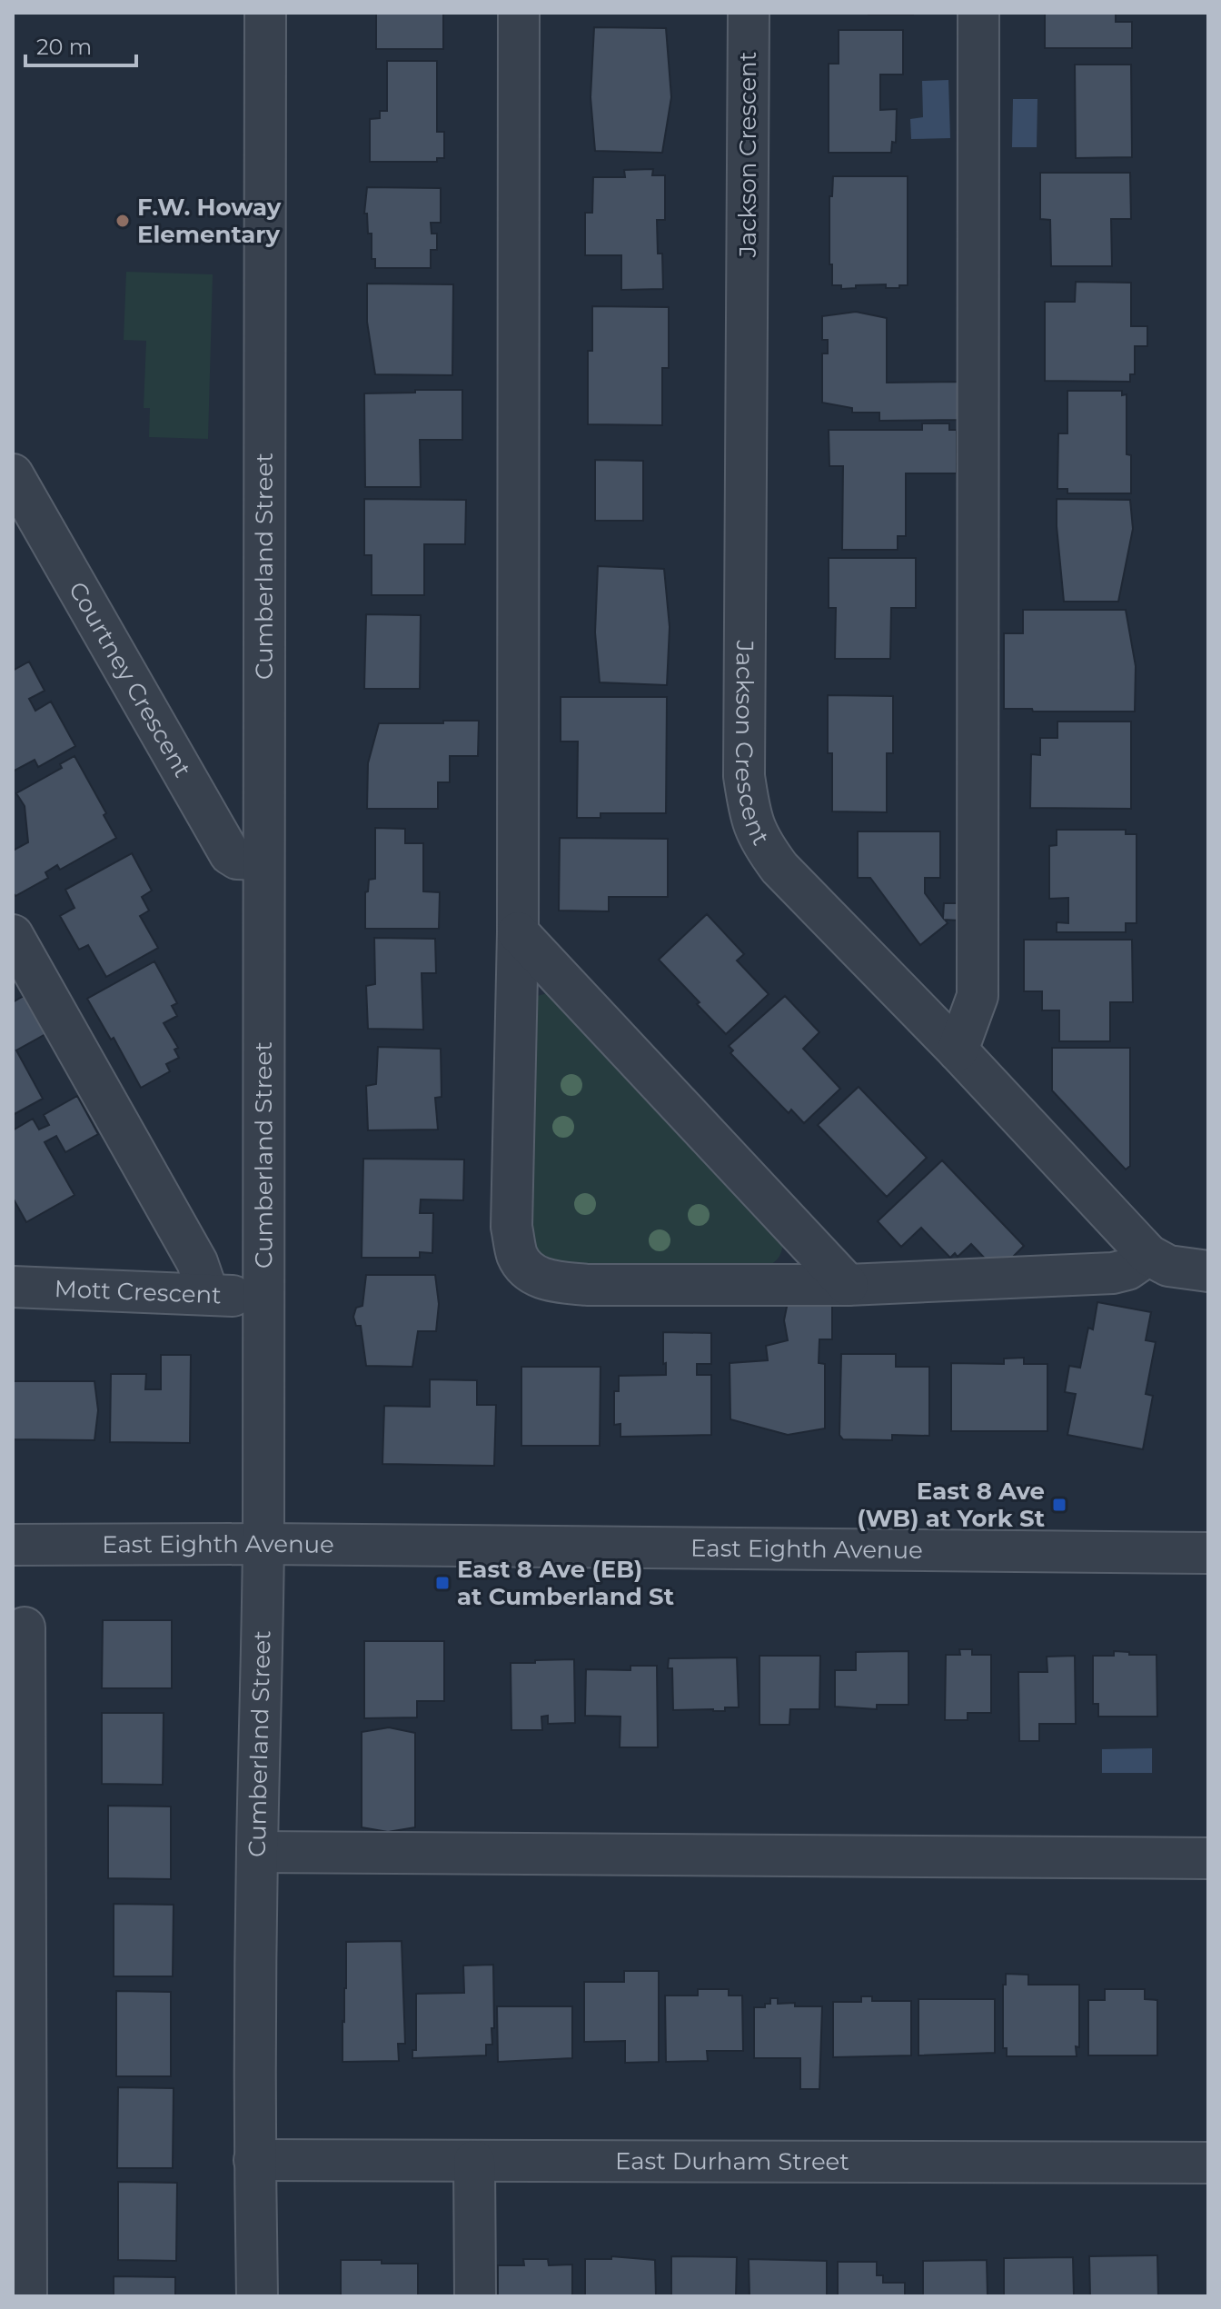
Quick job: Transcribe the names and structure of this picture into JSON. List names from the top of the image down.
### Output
{
  "streets": {
    "street": [
      "Jackson Crescent",
      "Cumberland Street",
      "Courtney Crescent",
      "Mott Crescent",
      "East Eighth Avenue",
      "East Durham Street"
    ]
  },
  "crossings": [
    ["Cumberland Street", "Courtney Crescent"],
    ["Cumberland Street", "Mott Crescent"],
    ["Cumberland Street", "East Eighth Avenue"],
    ["Cumberland Street", "East Durham Street"]
  ],
  "places": {
    "other": ["F.W. Howay Elementary"],
    "transit": ["East 8 Ave (WB) at York St", "East 8 Ave (EB) at Cumberland St"]
  },
  "scale_bar": "20 m"
}
